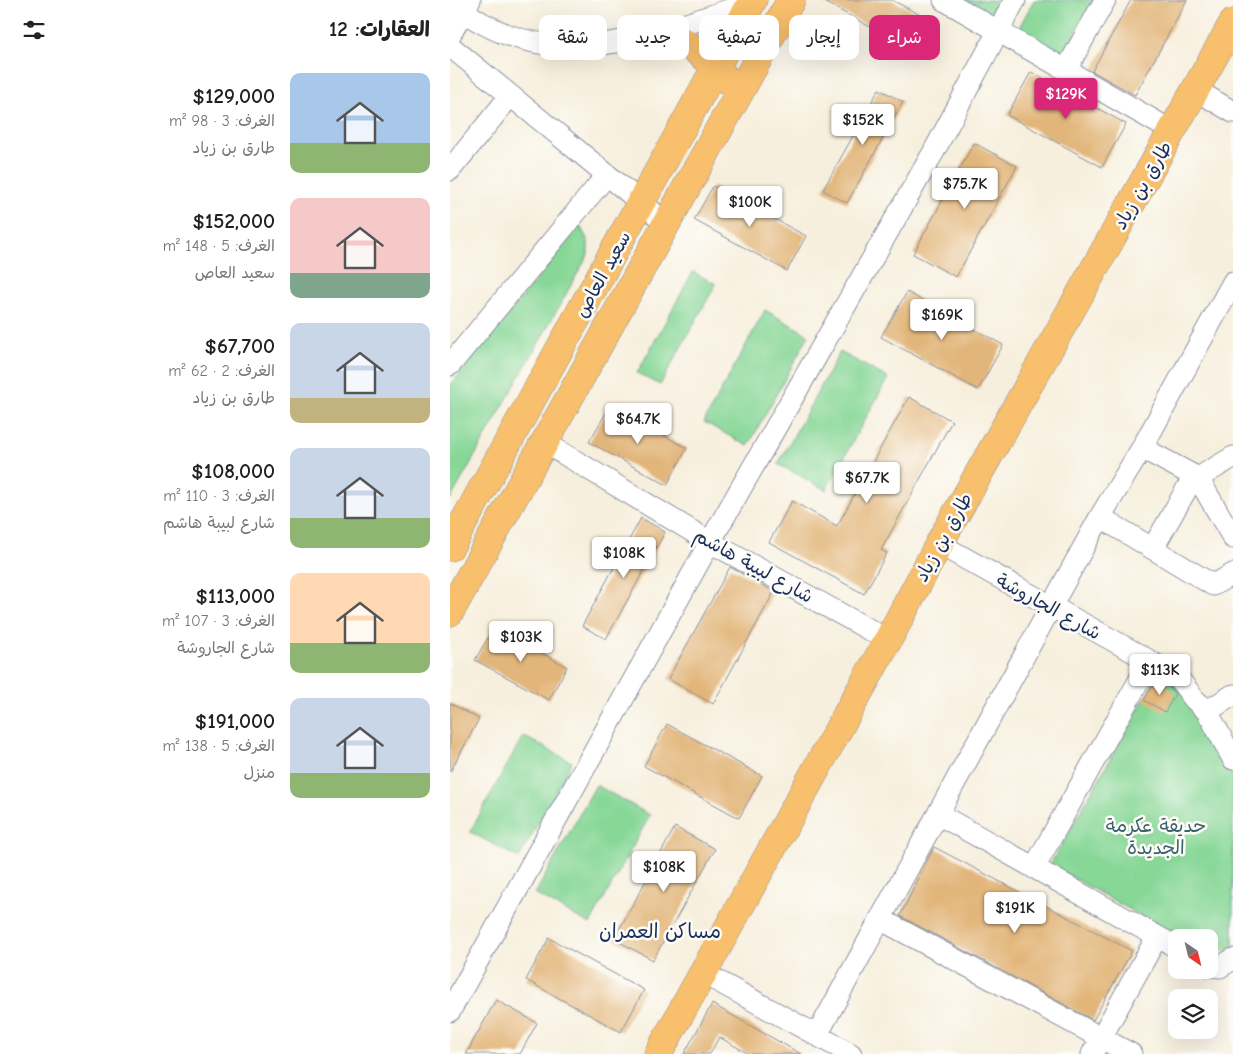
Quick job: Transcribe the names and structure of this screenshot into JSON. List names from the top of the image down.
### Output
{
  "streets": {
    "main road": ["طارق بن زياد", "سعيد العاص"],
    "street": ["شارع لبيبة هاشم", "شارع الجاروشة"]
  },
  "crossings": [
    ["طارق بن زياد", "شارع لبيبة هاشم"],
    ["طارق بن زياد", "شارع الجاروشة"]
  ],
  "districts": ["مساكن العمران"],
  "parks": ["حديقة عكرمة الجديدة"],
  "north": "bottom right",
  "page": {
    "heading": "العقارات: 12",
    "chip": [
      "شراء",
      "إيجار",
      "تصفية",
      "جديد",
      "شقة"
    ],
    "list": [
      {
        "name": "$129,000",
        "note": "الغرف: 3 · 98 m² · طارق بن زياد"
      },
      {
        "name": "$152,000",
        "note": "الغرف: 5 · 148 m² · سعيد العاص"
      },
      {
        "name": "$67,700",
        "note": "الغرف: 2 · 62 m² · طارق بن زياد"
      },
      {
        "name": "$108,000",
        "note": "الغرف: 3 · 110 m² · شارع لبيبة هاشم"
      },
      {
        "name": "$113,000",
        "note": "الغرف: 3 · 107 m² · شارع الجاروشة"
      },
      {
        "name": "$191,000",
        "note": "الغرف: 5 · 138 m² · منزل"
      }
    ],
    "price": [
      "$129K",
      "$152K",
      "$75.7K",
      "$100K",
      "$169K",
      "$64.7K",
      "$67.7K",
      "$108K",
      "$103K",
      "$113K",
      "$108K",
      "$191K"
    ]
  }
}
